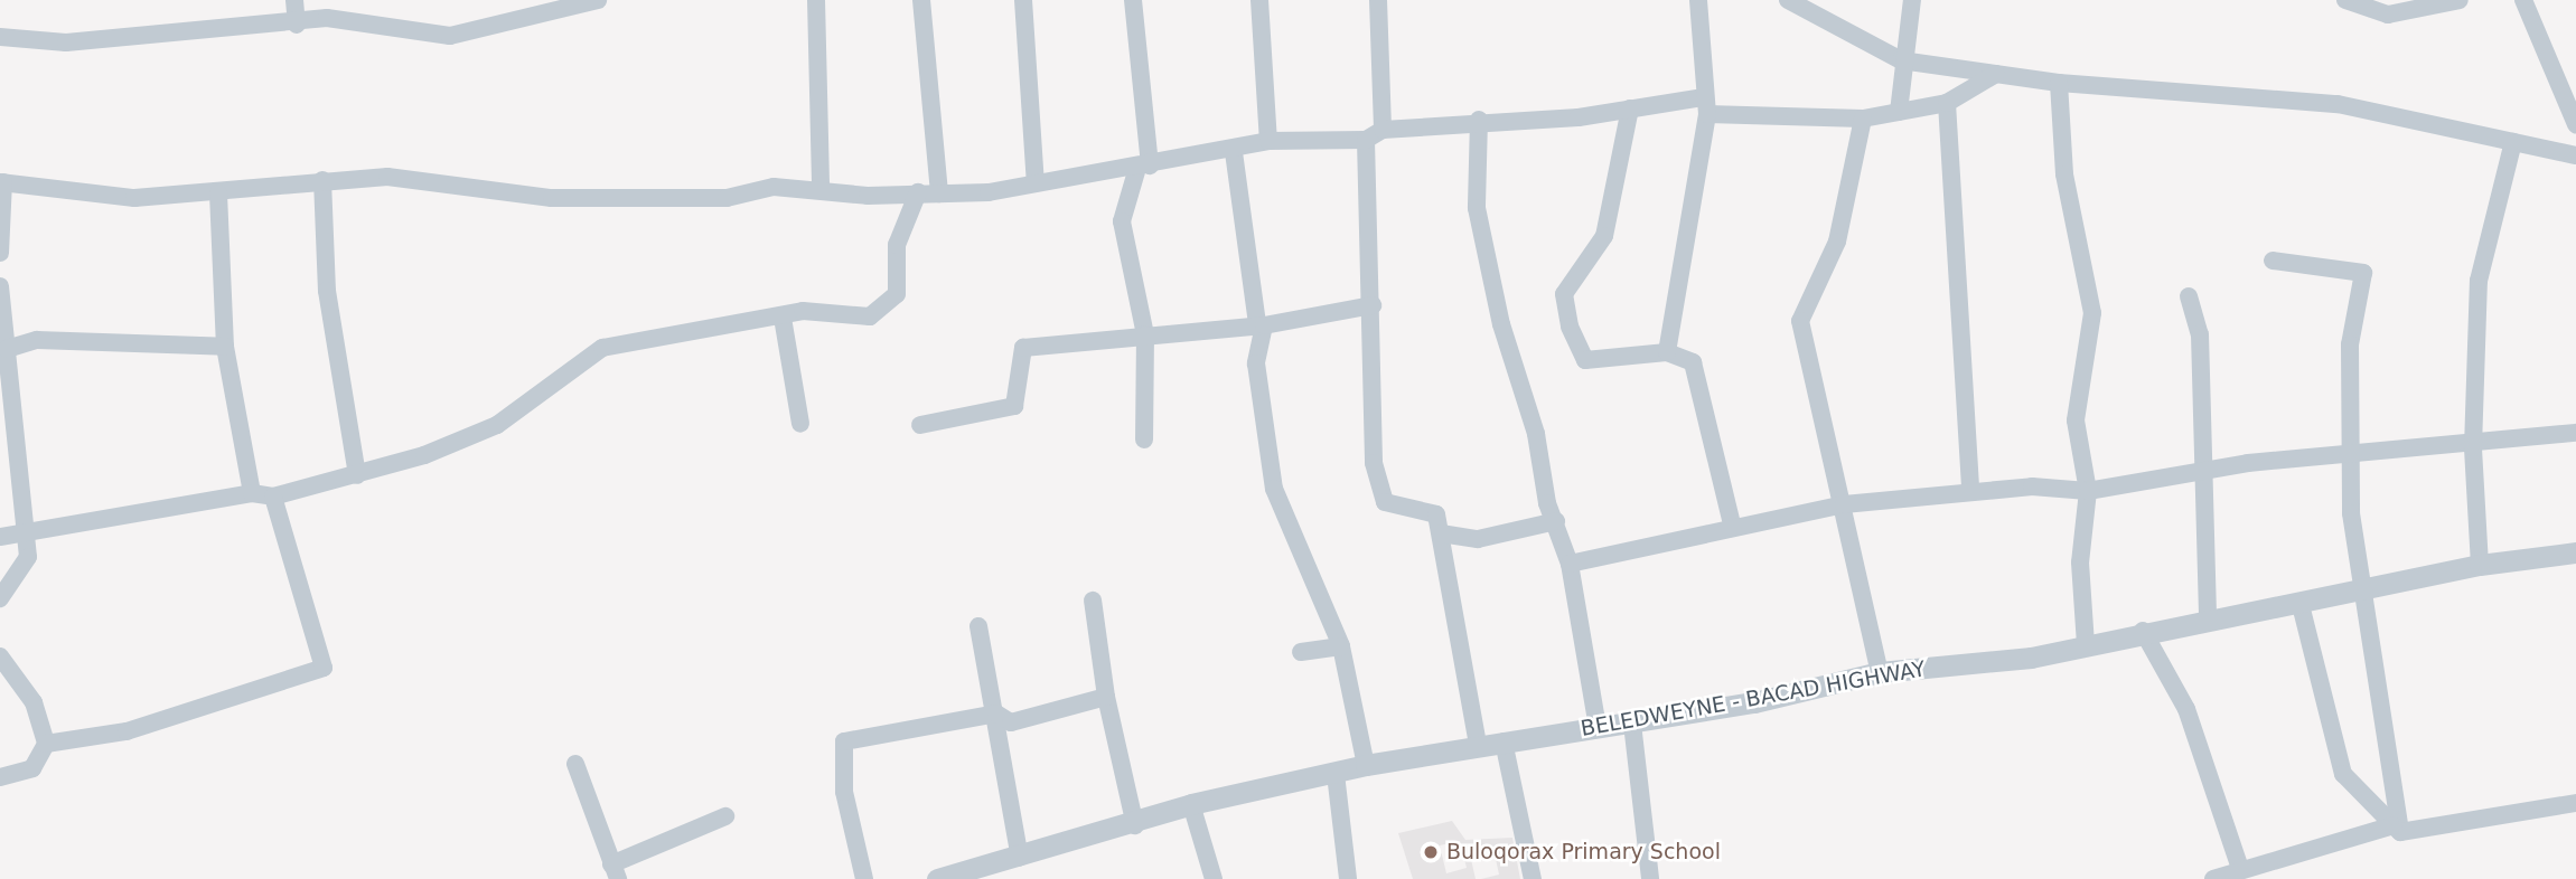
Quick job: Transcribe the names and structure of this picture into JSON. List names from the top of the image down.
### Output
{
  "streets": {
    "street": ["BELEDWEYNE - BACAD HIGHWAY"]
  },
  "places": ["Buloqorax Primary School"]
}
